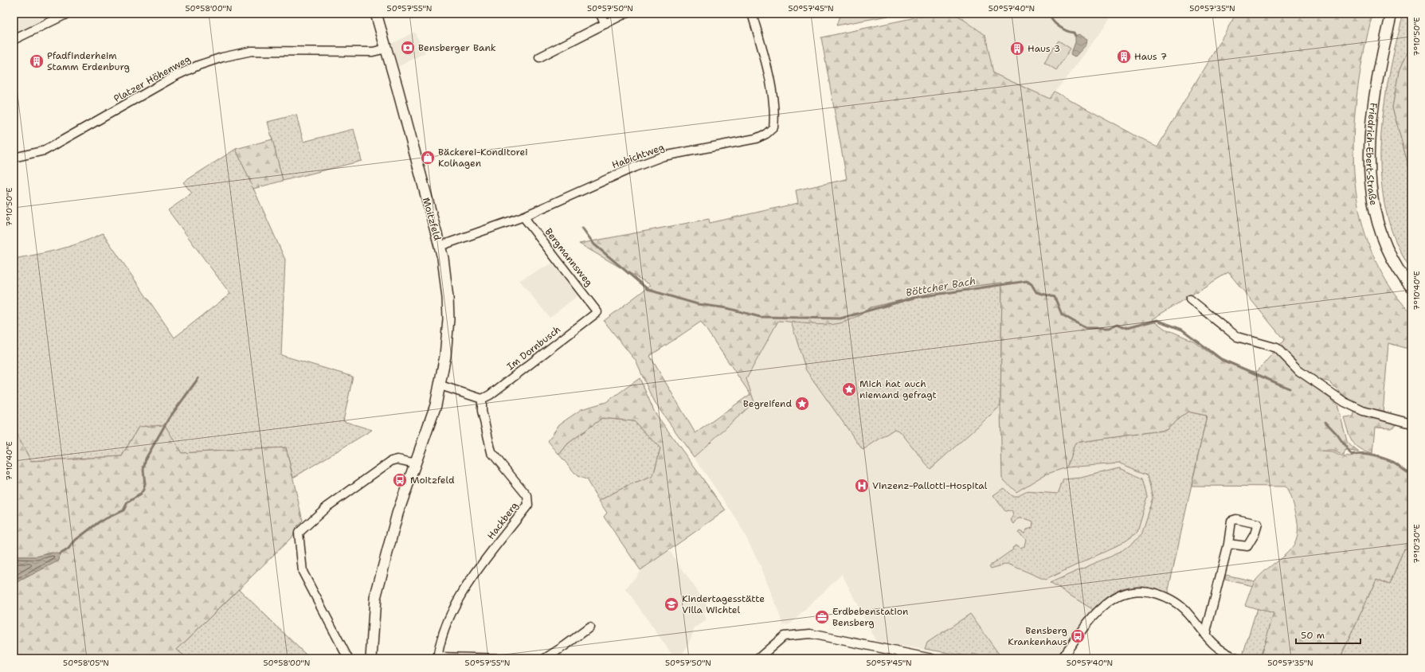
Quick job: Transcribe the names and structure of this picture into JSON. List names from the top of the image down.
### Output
{
  "streets": {
    "main road": ["Friedrich-Ebert-Straße", "Moitzfeld"],
    "street": [
      "Platzer Höhenweg",
      "Habichtweg",
      "Bergmannsweg",
      "Im Dornbusch",
      "Hackberg"
    ]
  },
  "crossings": [
    ["Platzer Höhenweg", "Moitzfeld"],
    ["Habichtweg", "Moitzfeld"],
    ["Habichtweg", "Bergmannsweg"],
    ["Bergmannsweg", "Im Dornbusch"],
    ["Im Dornbusch", "Hackberg"]
  ],
  "water": ["Böttcher Bach"],
  "places": {
    "bank": ["Bensberger Bank"],
    "building": ["Haus 3", "Haus 7", "Pfadfinderheim Stamm Erdenburg"],
    "shop": ["Bäckerei-Konditorei Kolhagen"],
    "place": ["Mich hat auch niemand gefragt", "Begreifend"],
    "bus stop": ["Moitzfeld", "Bensberg Krankenhaus"],
    "hospital": ["Vinzenz-Pallotti-Hospital"],
    "school or university": ["Kindertagesstätte Villa Wichtel"],
    "office": ["Erdbebenstation Bensberg"]
  },
  "scale_bar": "50 m",
  "coordinates": [
    "50°58'00\"N",
    "50°57'55\"N",
    "50°57'50\"N",
    "50°57'45\"N",
    "50°57'40\"N",
    "50°57'35\"N",
    "7°10'50\"E",
    "7°10'40\"E",
    "7°10'30\"E",
    "50°58'05\"N"
  ]
}
